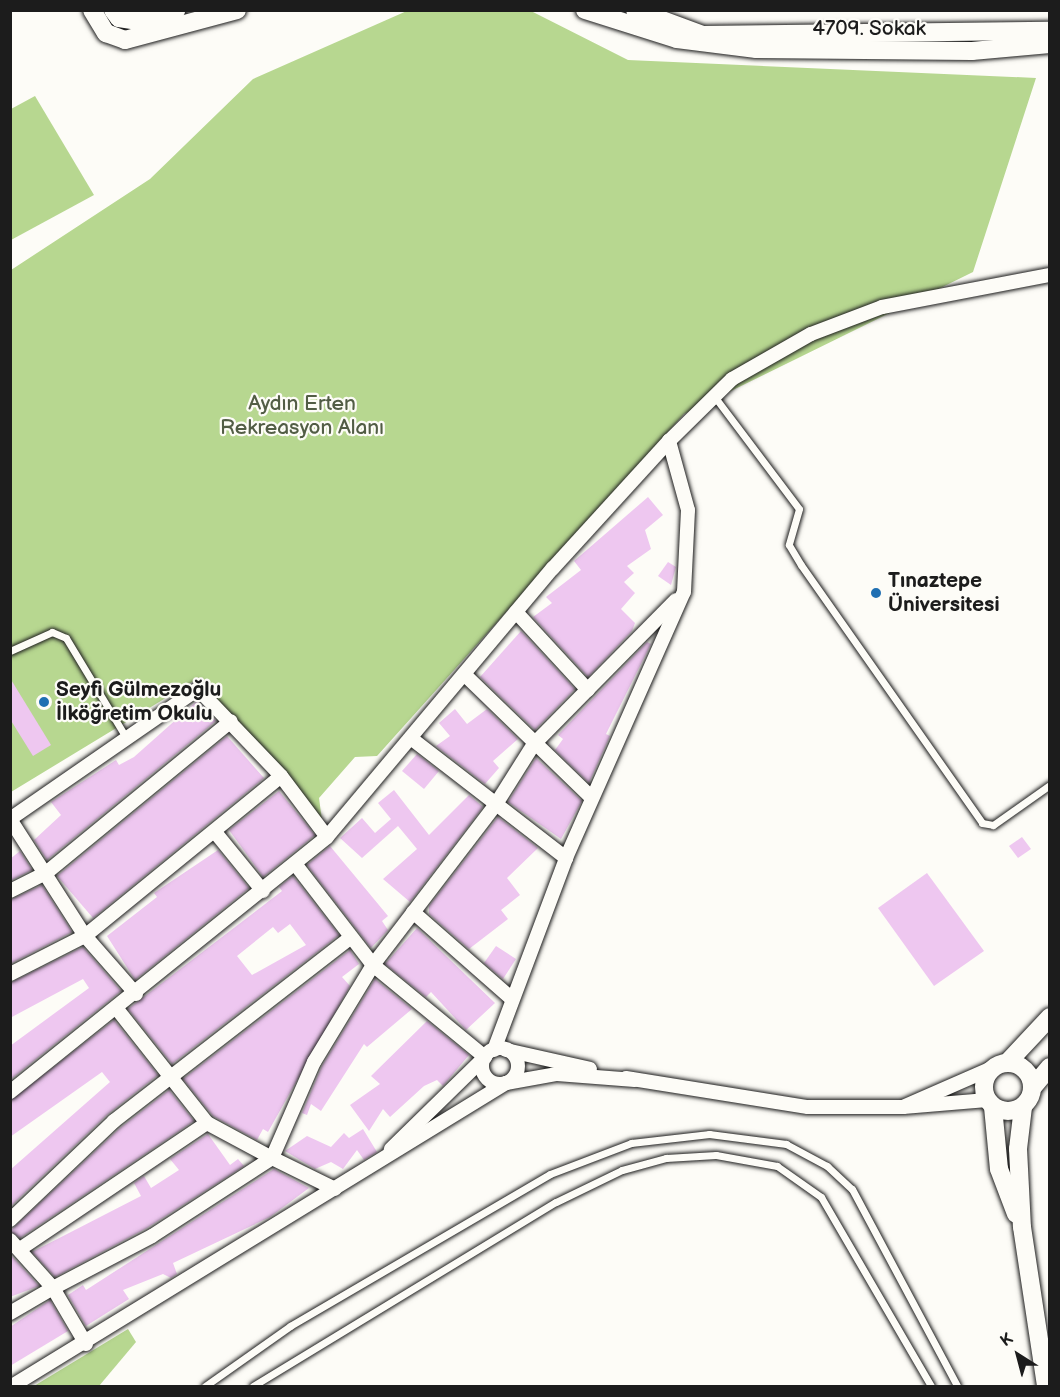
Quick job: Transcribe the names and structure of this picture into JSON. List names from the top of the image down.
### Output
{
  "streets": {
    "street": ["4709. Sokak"]
  },
  "parks": ["Aydın Erten Rekreasyon Alanı"],
  "places": ["Tınaztepe Üniversitesi", "Seyfi Gülmezoğlu İlköğretim Okulu"],
  "north": "top left"
}
